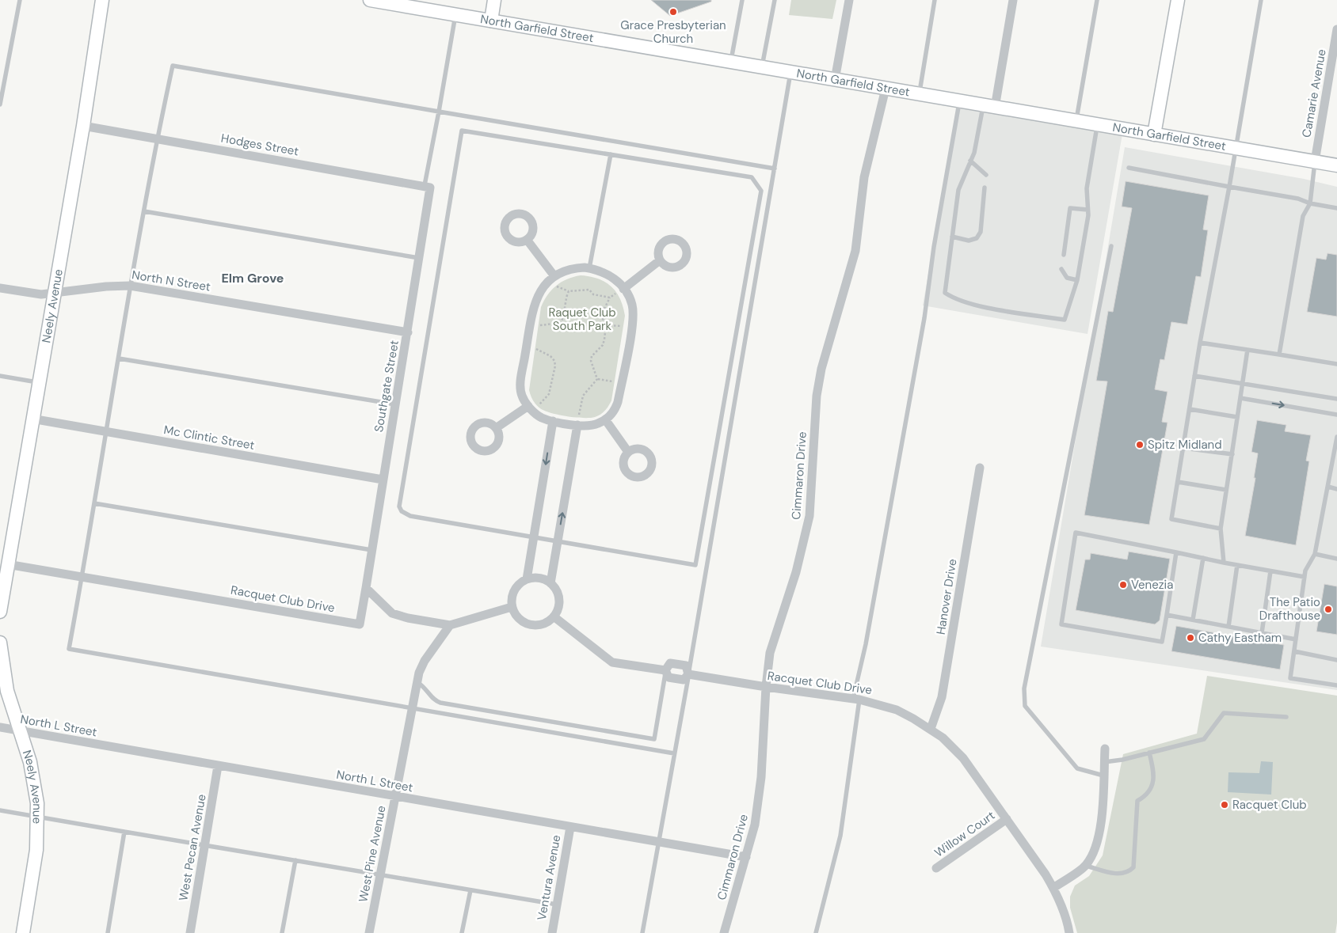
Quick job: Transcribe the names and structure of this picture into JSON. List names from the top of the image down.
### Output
{
  "streets": {
    "street": [
      "North Garfield Street",
      "Camarie Avenue",
      "Hodges Street",
      "North N Street",
      "Neely Avenue",
      "Southgate Street",
      "Mc Clintic Street",
      "Cimmaron Drive",
      "Hanover Drive",
      "Racquet Club Drive",
      "North L Street",
      "Willow Court",
      "West Pecan Avenue",
      "West Pine Avenue",
      "Ventura Avenue"
    ]
  },
  "crossings": [
    ["North Garfield Street", "Camarie Avenue"],
    ["North Garfield Street", "Cimmaron Drive"],
    ["Hodges Street", "Neely Avenue"],
    ["Hodges Street", "Southgate Street"],
    ["North N Street", "Neely Avenue"],
    ["North N Street", "Southgate Street"],
    ["Neely Avenue", "Mc Clintic Street"],
    ["Neely Avenue", "Racquet Club Drive"],
    ["Neely Avenue", "North L Street"],
    ["Southgate Street", "Mc Clintic Street"],
    ["Southgate Street", "Racquet Club Drive"],
    ["Cimmaron Drive", "Racquet Club Drive"],
    ["Cimmaron Drive", "North L Street"],
    ["Hanover Drive", "Racquet Club Drive"],
    ["Racquet Club Drive", "Willow Court"],
    ["North L Street", "West Pecan Avenue"],
    ["North L Street", "West Pine Avenue"],
    ["North L Street", "Ventura Avenue"]
  ],
  "districts": ["Elm Grove"],
  "parks": ["Raquet Club South Park"],
  "places": [
    "Grace Presbyterian Church",
    "Spitz Midland",
    "Venezia",
    "The Patio Drafthouse",
    "Cathy Eastham",
    "Racquet Club"
  ]
}
